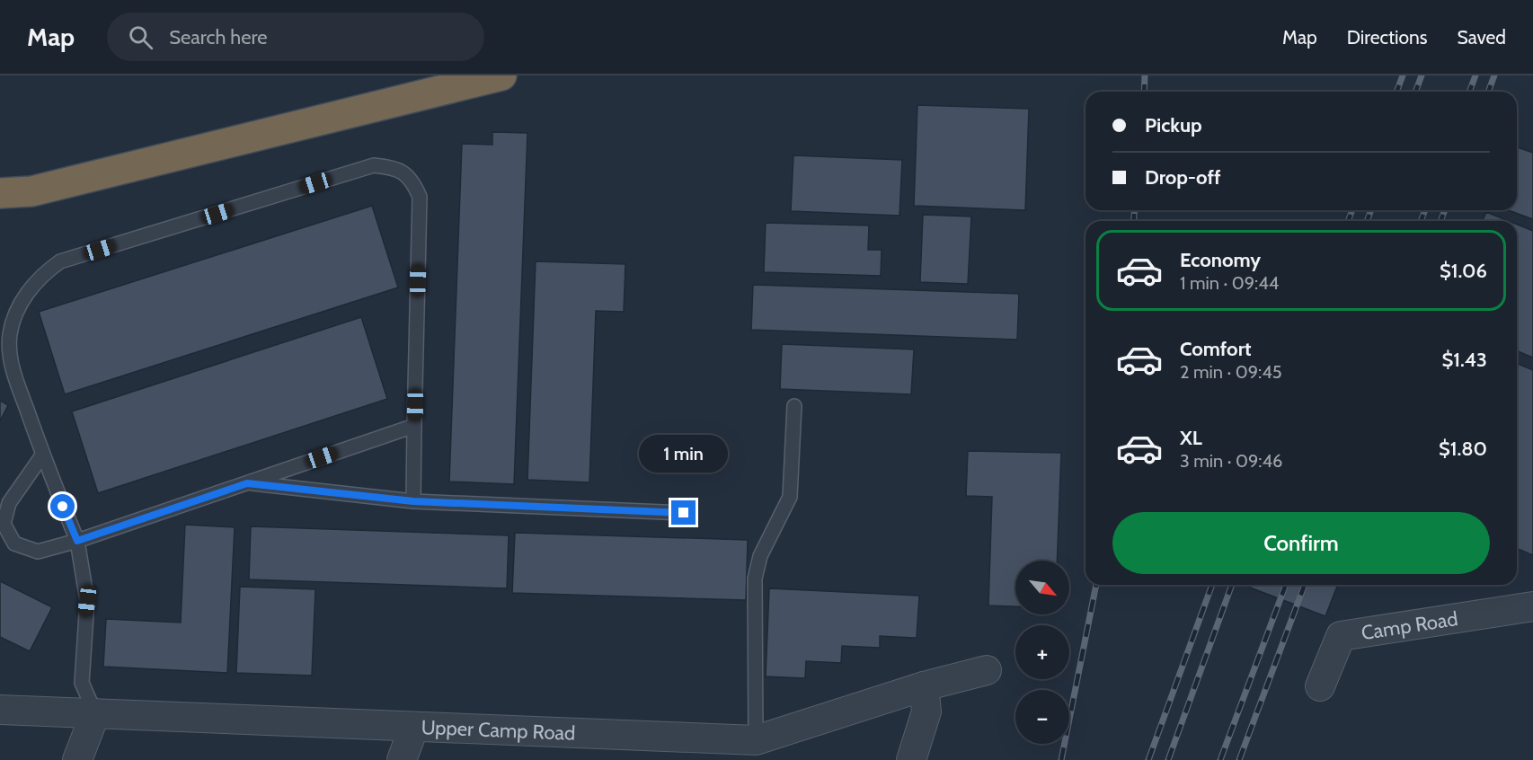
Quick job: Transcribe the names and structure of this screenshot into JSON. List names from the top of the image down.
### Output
{
  "streets": {
    "street": ["Camp Road", "Upper Camp Road"]
  },
  "north": "bottom right",
  "page": {
    "header": "Map",
    "search": "Search here",
    "nav": ["Map", "Directions", "Saved"],
    "banner": ["Pickup", "Drop-off"],
    "list": [
      {
        "name": "Economy",
        "note": "1 min · 09:44",
        "value": "$1.06"
      },
      {
        "name": "Comfort",
        "note": "2 min · 09:45",
        "value": "$1.43"
      },
      {
        "name": "XL",
        "note": "3 min · 09:46",
        "value": "$1.80"
      }
    ],
    "bubble": "1 min",
    "buttons": "Confirm",
    "map_buttons": ["+", "−"]
  }
}
